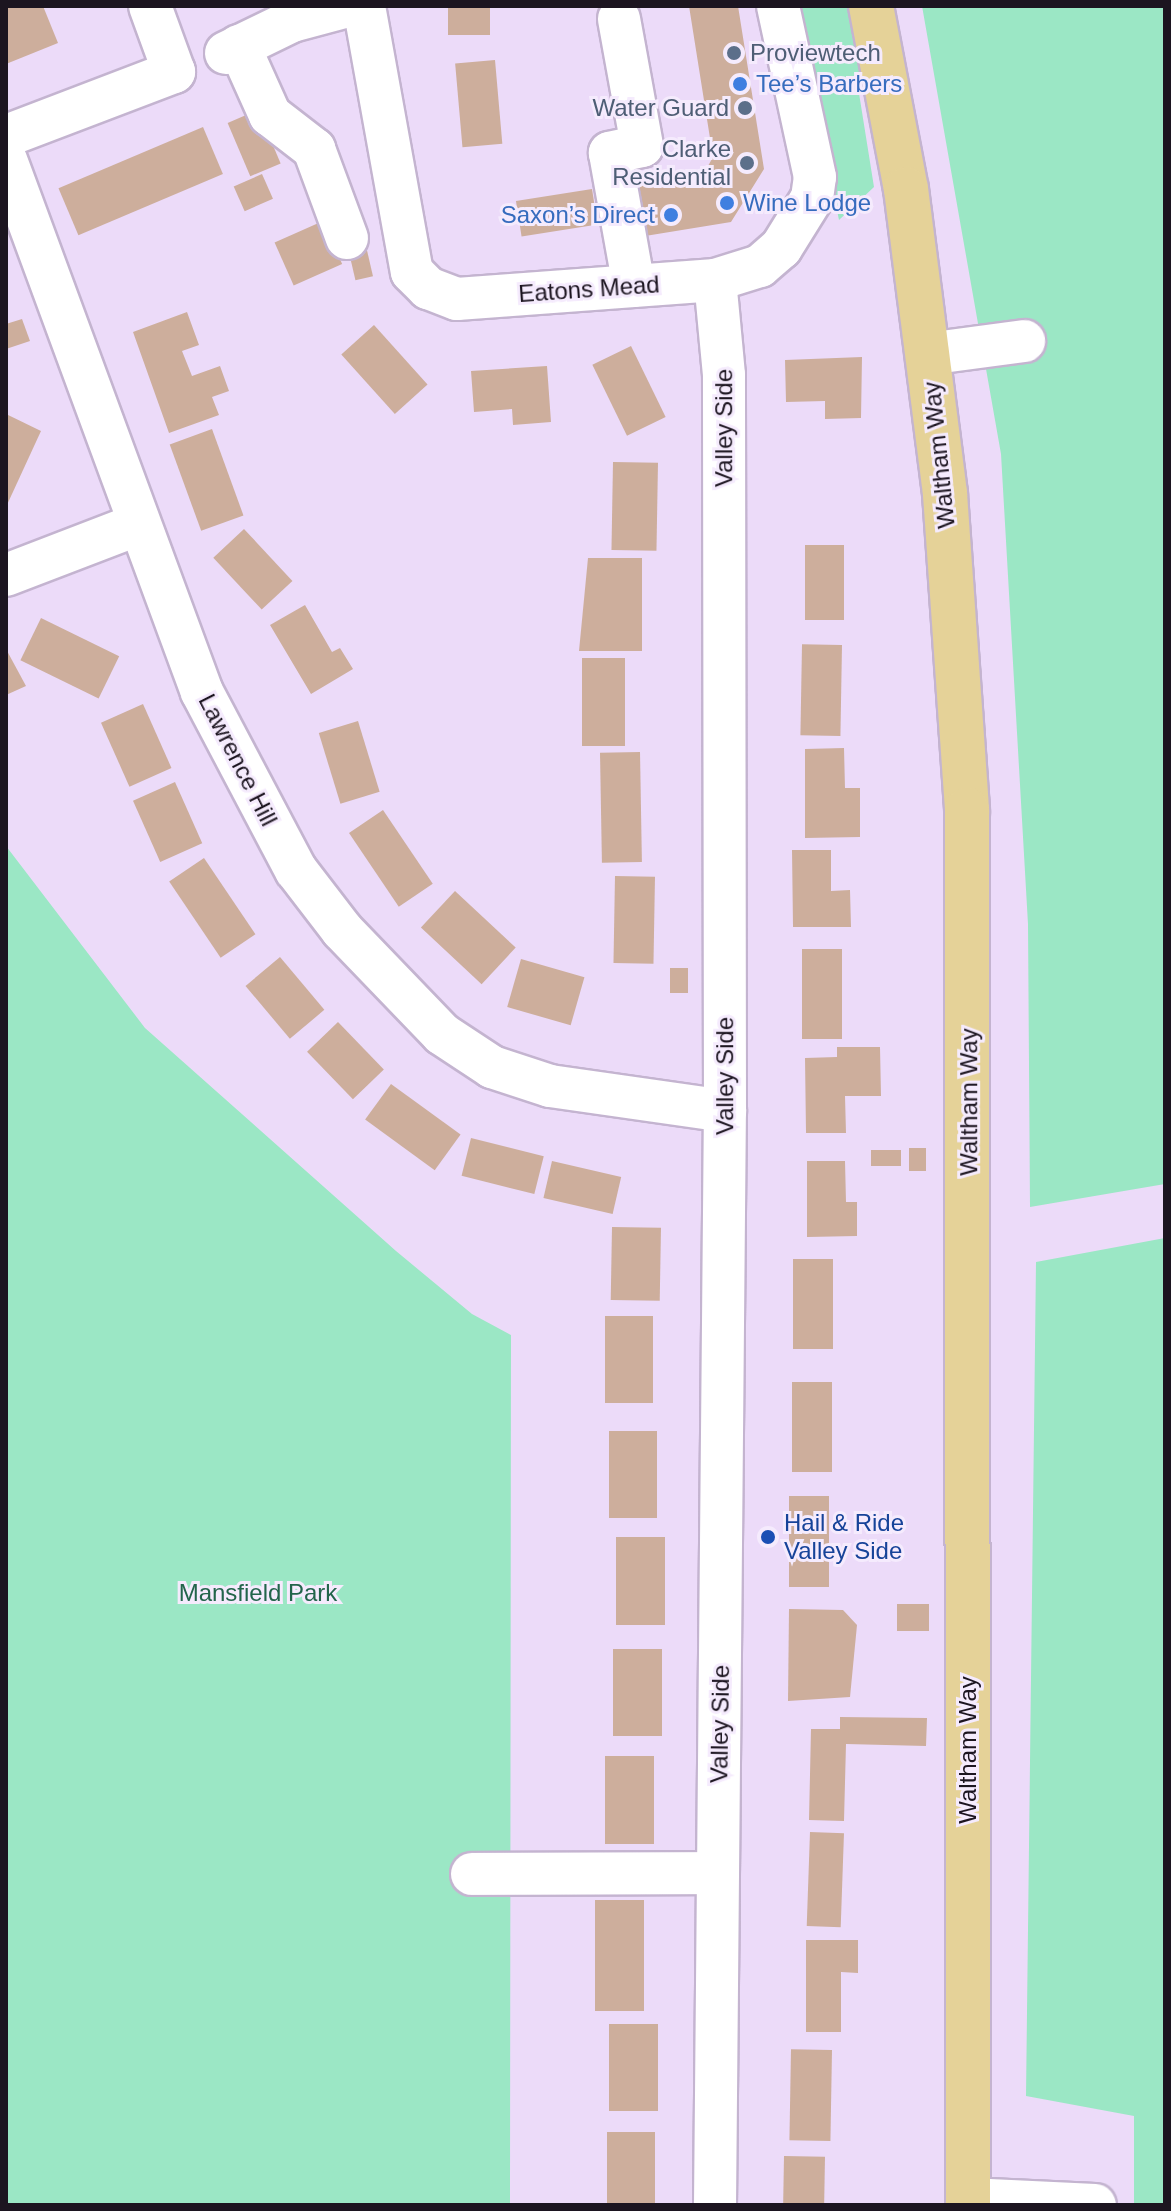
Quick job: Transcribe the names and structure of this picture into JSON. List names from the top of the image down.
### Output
{
  "streets": {
    "main road": ["Waltham Way"],
    "street": ["Eatons Mead", "Valley Side", "Lawrence Hill"]
  },
  "crossings": [
    ["Eatons Mead", "Valley Side"],
    ["Valley Side", "Lawrence Hill"]
  ],
  "parks": ["Mansfield Park"],
  "places": [
    "Proviewtech",
    "Tee’s Barbers",
    "Water Guard",
    "Clarke Residential",
    "Wine Lodge",
    "Saxon’s Direct",
    "Hail & Ride Valley Side"
  ]
}
